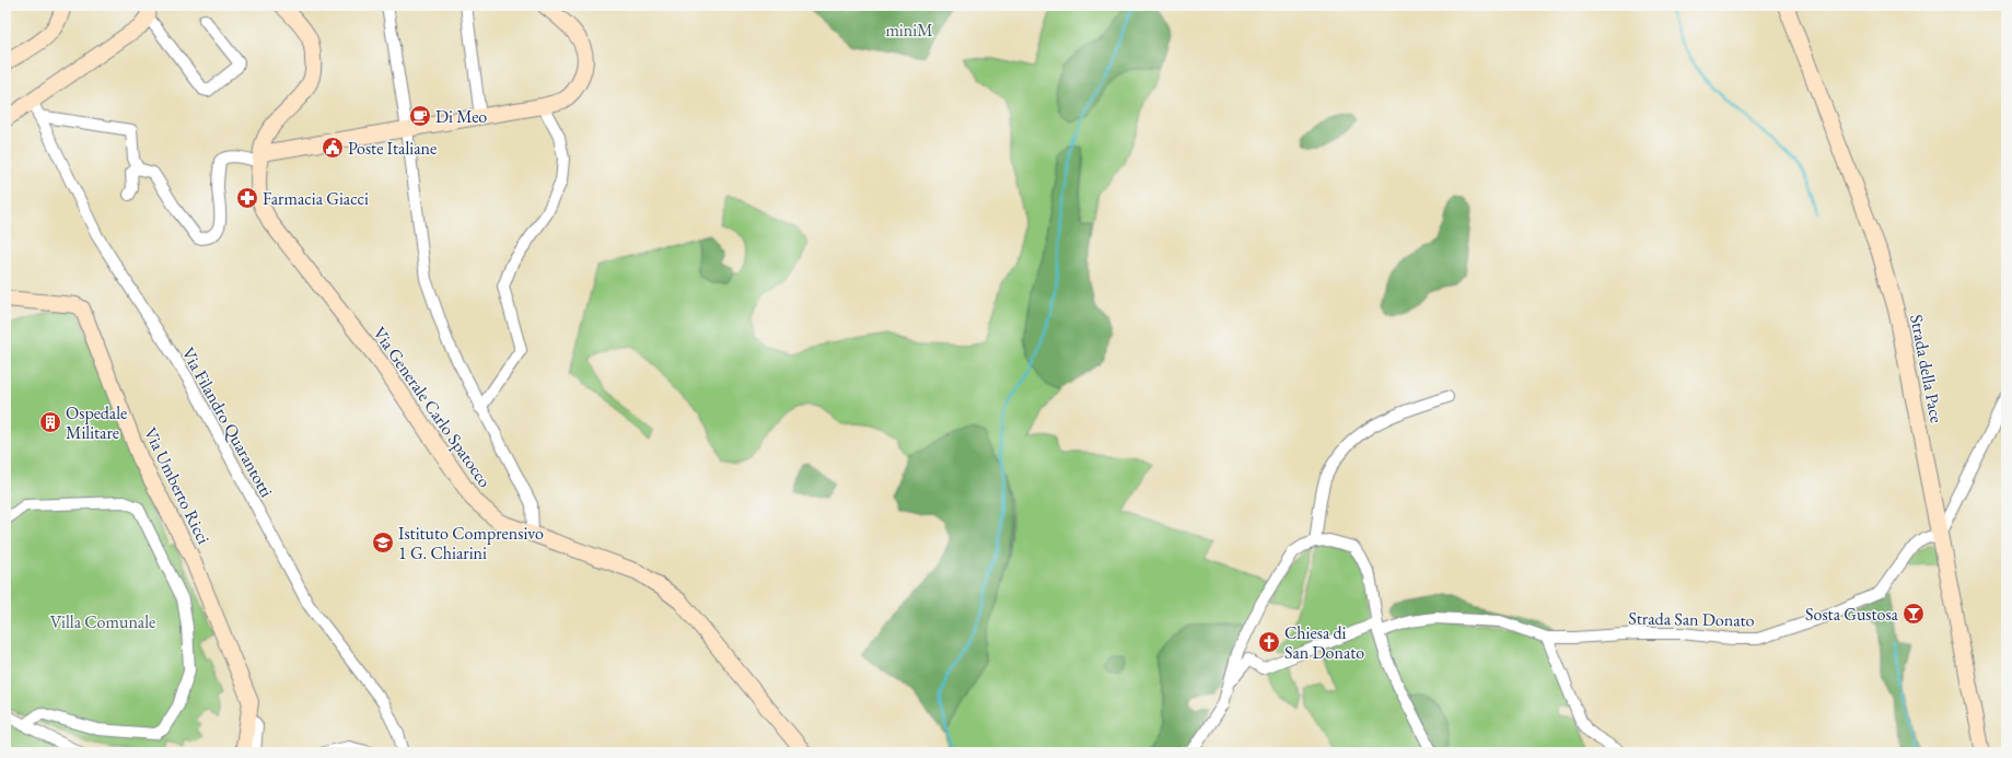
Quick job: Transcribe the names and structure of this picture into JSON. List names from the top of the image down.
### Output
{
  "streets": {
    "street": [
      "Strada della Pace",
      "Via Generale Carlo Spatocco",
      "Via Filandro Quarantotti",
      "Via Umberto Ricci",
      "Strada San Donato"
    ]
  },
  "crossings": [
    ["Strada della Pace", "Strada San Donato"]
  ],
  "parks": ["miniM", "Villa Comunale"],
  "places": {
    "cafe": ["Di Meo"],
    "public building": ["Poste Italiane"],
    "pharmacy": ["Farmacia Giacci"],
    "building": ["Ospedale Militare"],
    "school or university": ["Istituto Comprensivo 1 G. Chiarini"],
    "bar": ["Sosta Gustosa"],
    "church": ["Chiesa di San Donato"]
  }
}
